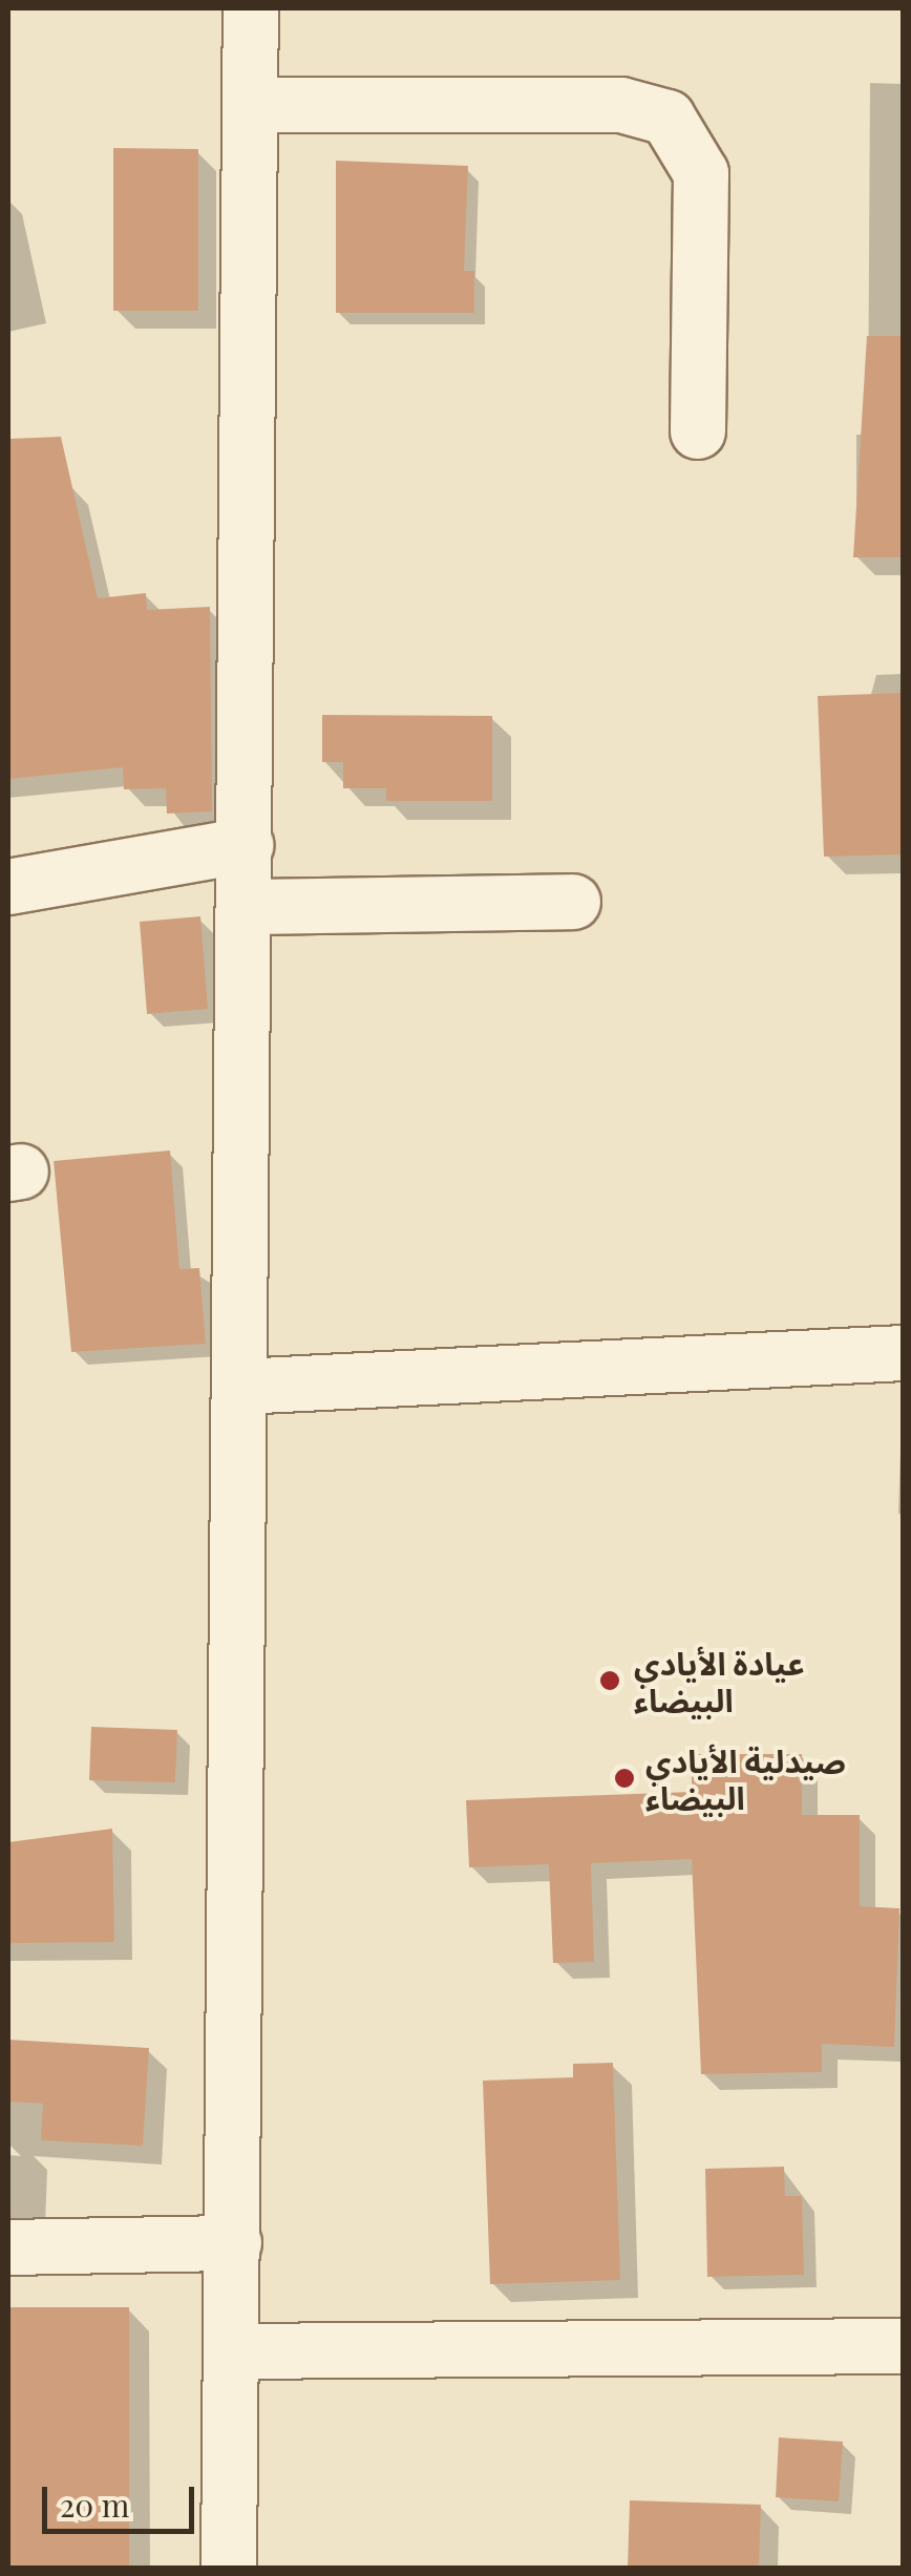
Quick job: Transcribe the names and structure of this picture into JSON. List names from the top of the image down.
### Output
{
  "places": ["عيادة الأيادي البيضاء", "صيدلية الأيادي البيضاء"],
  "scale_bar": "20 m"
}
